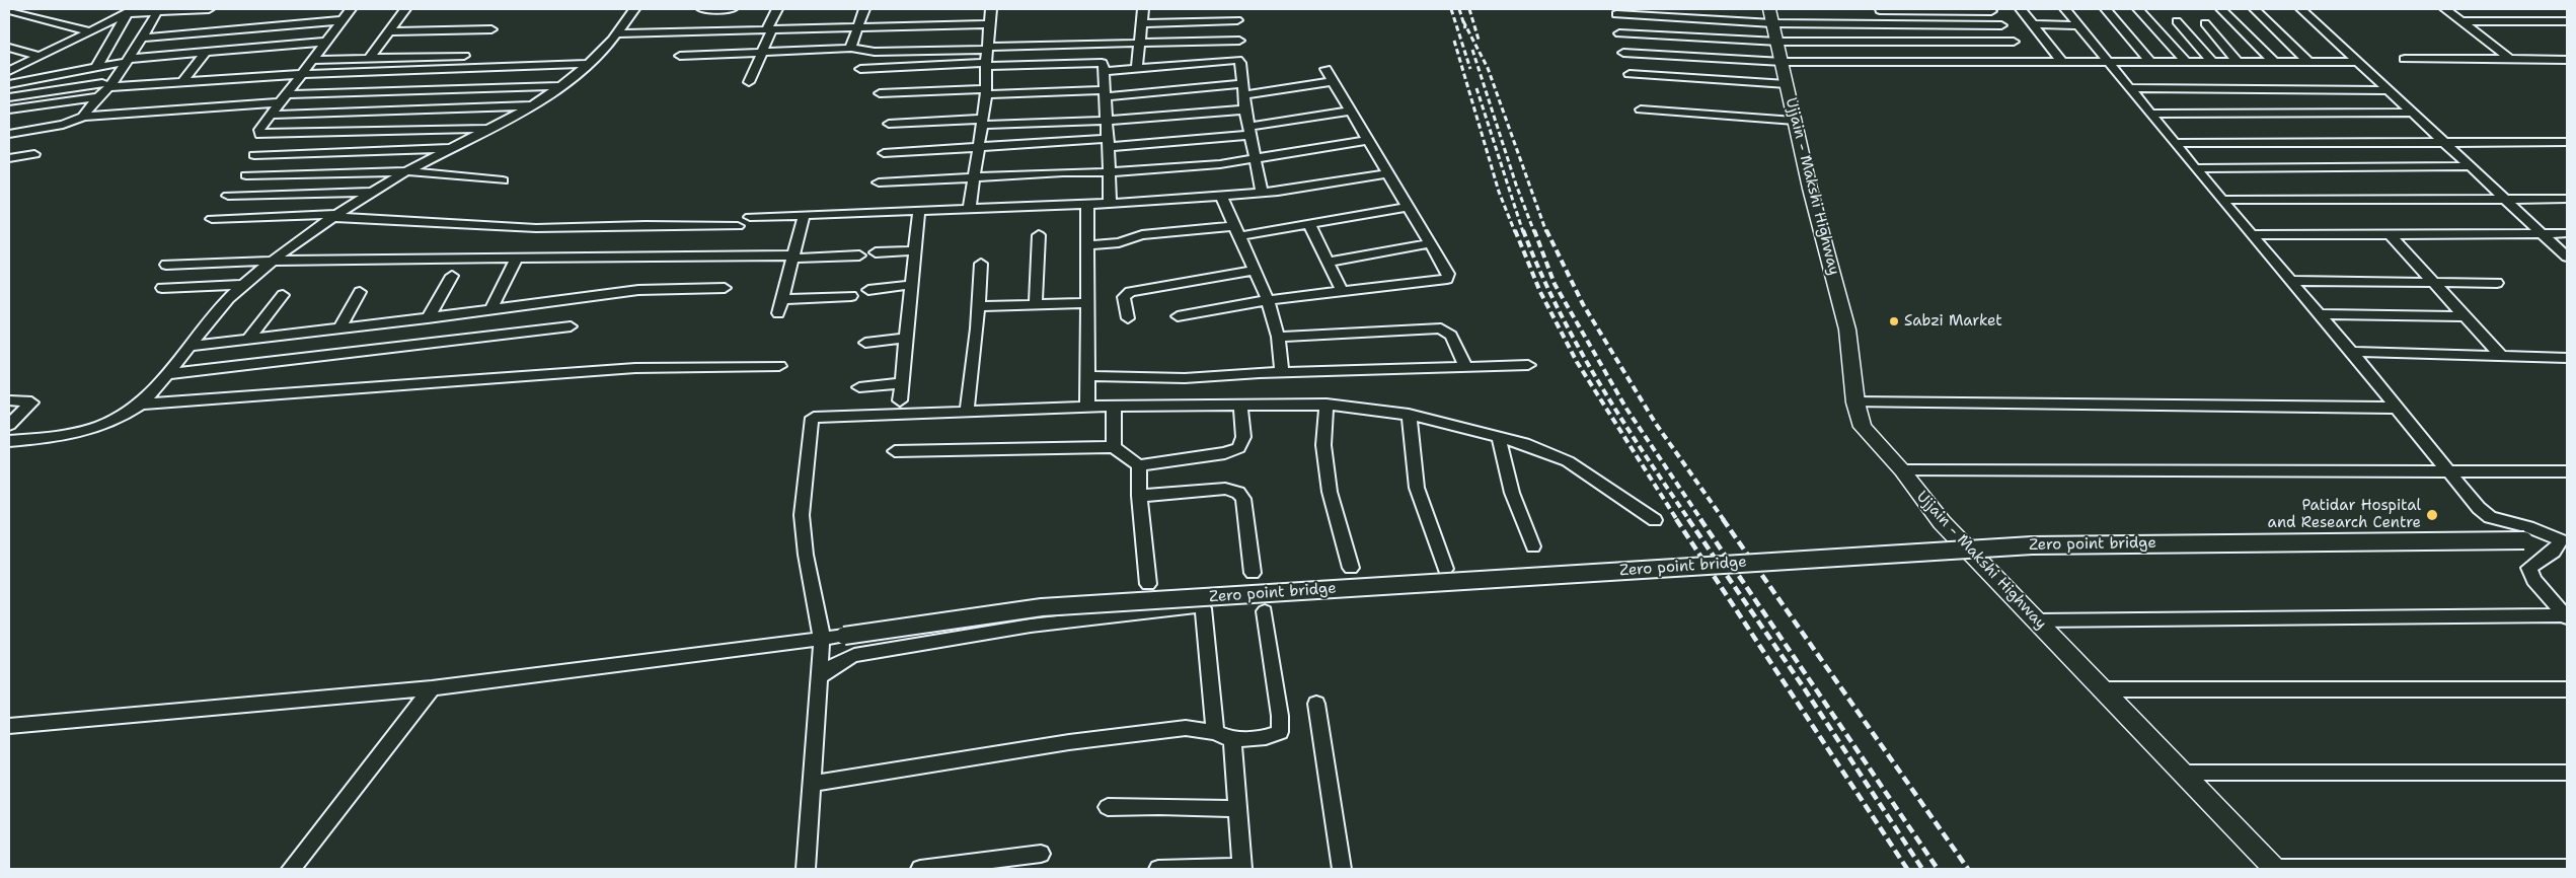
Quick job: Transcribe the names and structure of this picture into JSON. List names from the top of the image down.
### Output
{
  "streets": {
    "main road": ["Ujjain - Makshi Highway"],
    "street": ["Zero point bridge"]
  },
  "places": ["Sabzi Market", "Patidar Hospital and Research Centre"]
}
